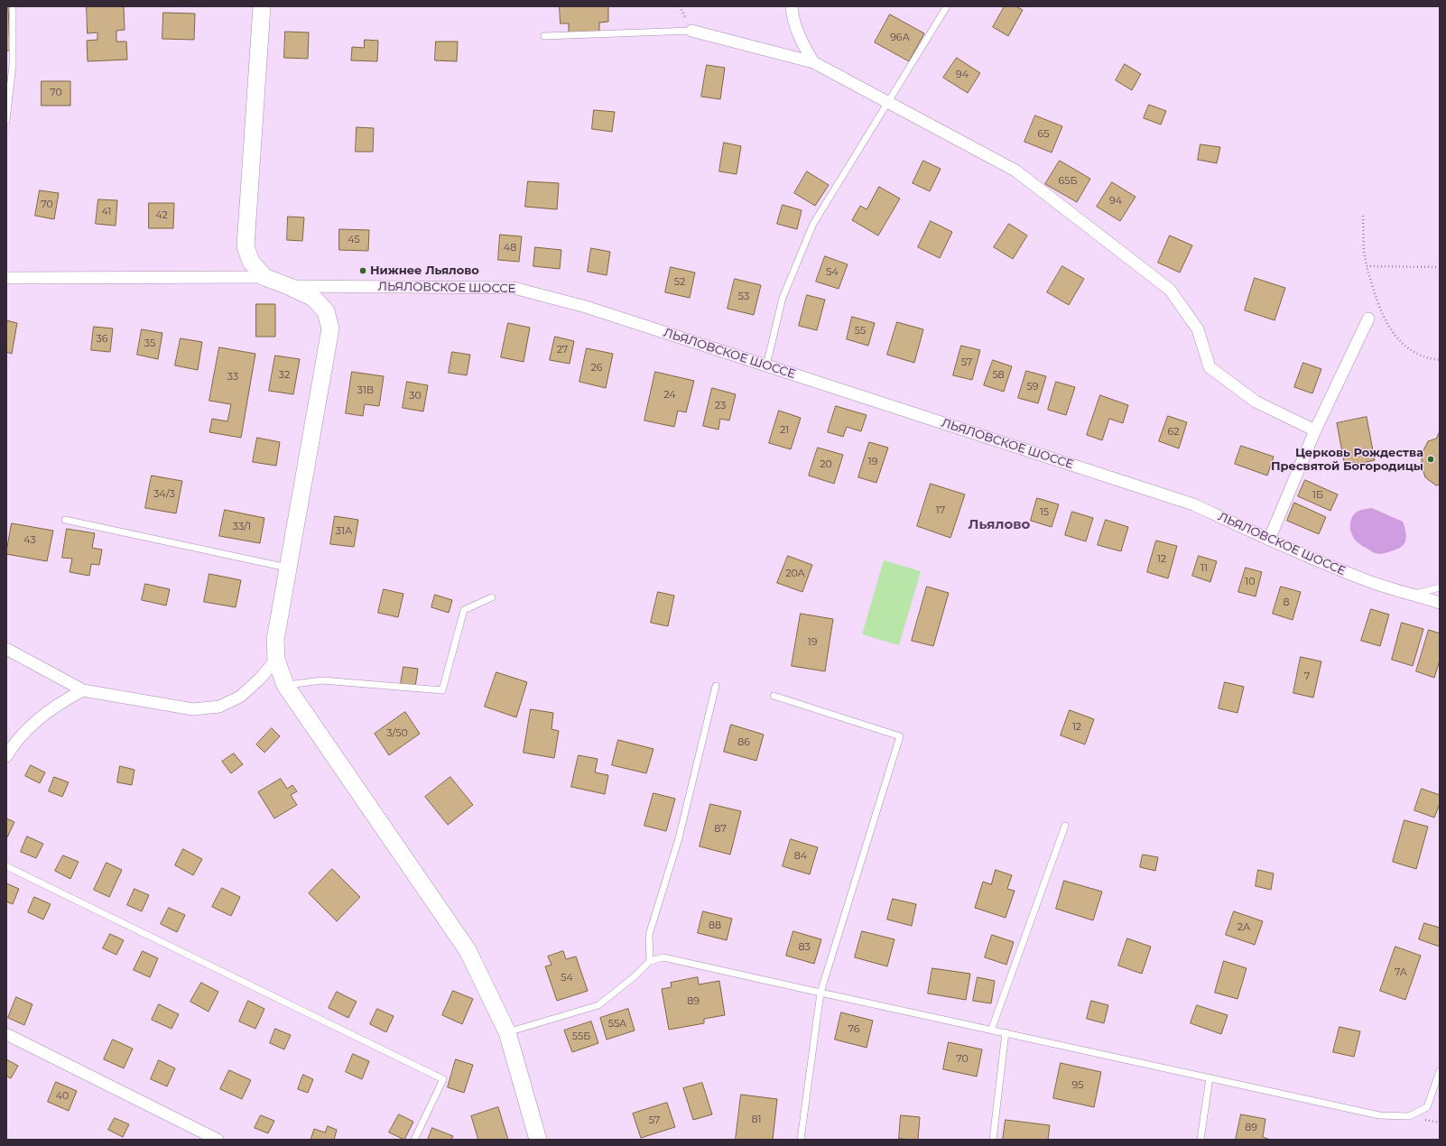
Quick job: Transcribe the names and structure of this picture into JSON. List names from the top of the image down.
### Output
{
  "streets": {
    "street": ["ЛЬЯЛОВСКОЕ ШОССЕ"]
  },
  "districts": ["Льялово"],
  "places": ["Нижнее Льялово", "Церковь Рождества Пресвятой Богородицы"],
  "house_numbers": [
    "96А",
    "94",
    "70",
    "65",
    "65Б",
    "94",
    "70",
    "41",
    "42",
    "45",
    "48",
    "54",
    "52",
    "53",
    "55",
    "36",
    "35",
    "27",
    "57",
    "26",
    "32",
    "58",
    "33",
    "59",
    "31В",
    "24",
    "30",
    "23",
    "21",
    "62",
    "19",
    "20",
    "34/3",
    "1Б",
    "17",
    "15",
    "33/1",
    "31А",
    "43",
    "12",
    "11",
    "20А",
    "10",
    "8",
    "19",
    "7",
    "12",
    "3/50",
    "86",
    "87",
    "84",
    "88",
    "2А",
    "83",
    "7А",
    "54",
    "89",
    "55А",
    "76",
    "55Б",
    "70",
    "95",
    "40",
    "81",
    "57",
    "89"
  ]
}
